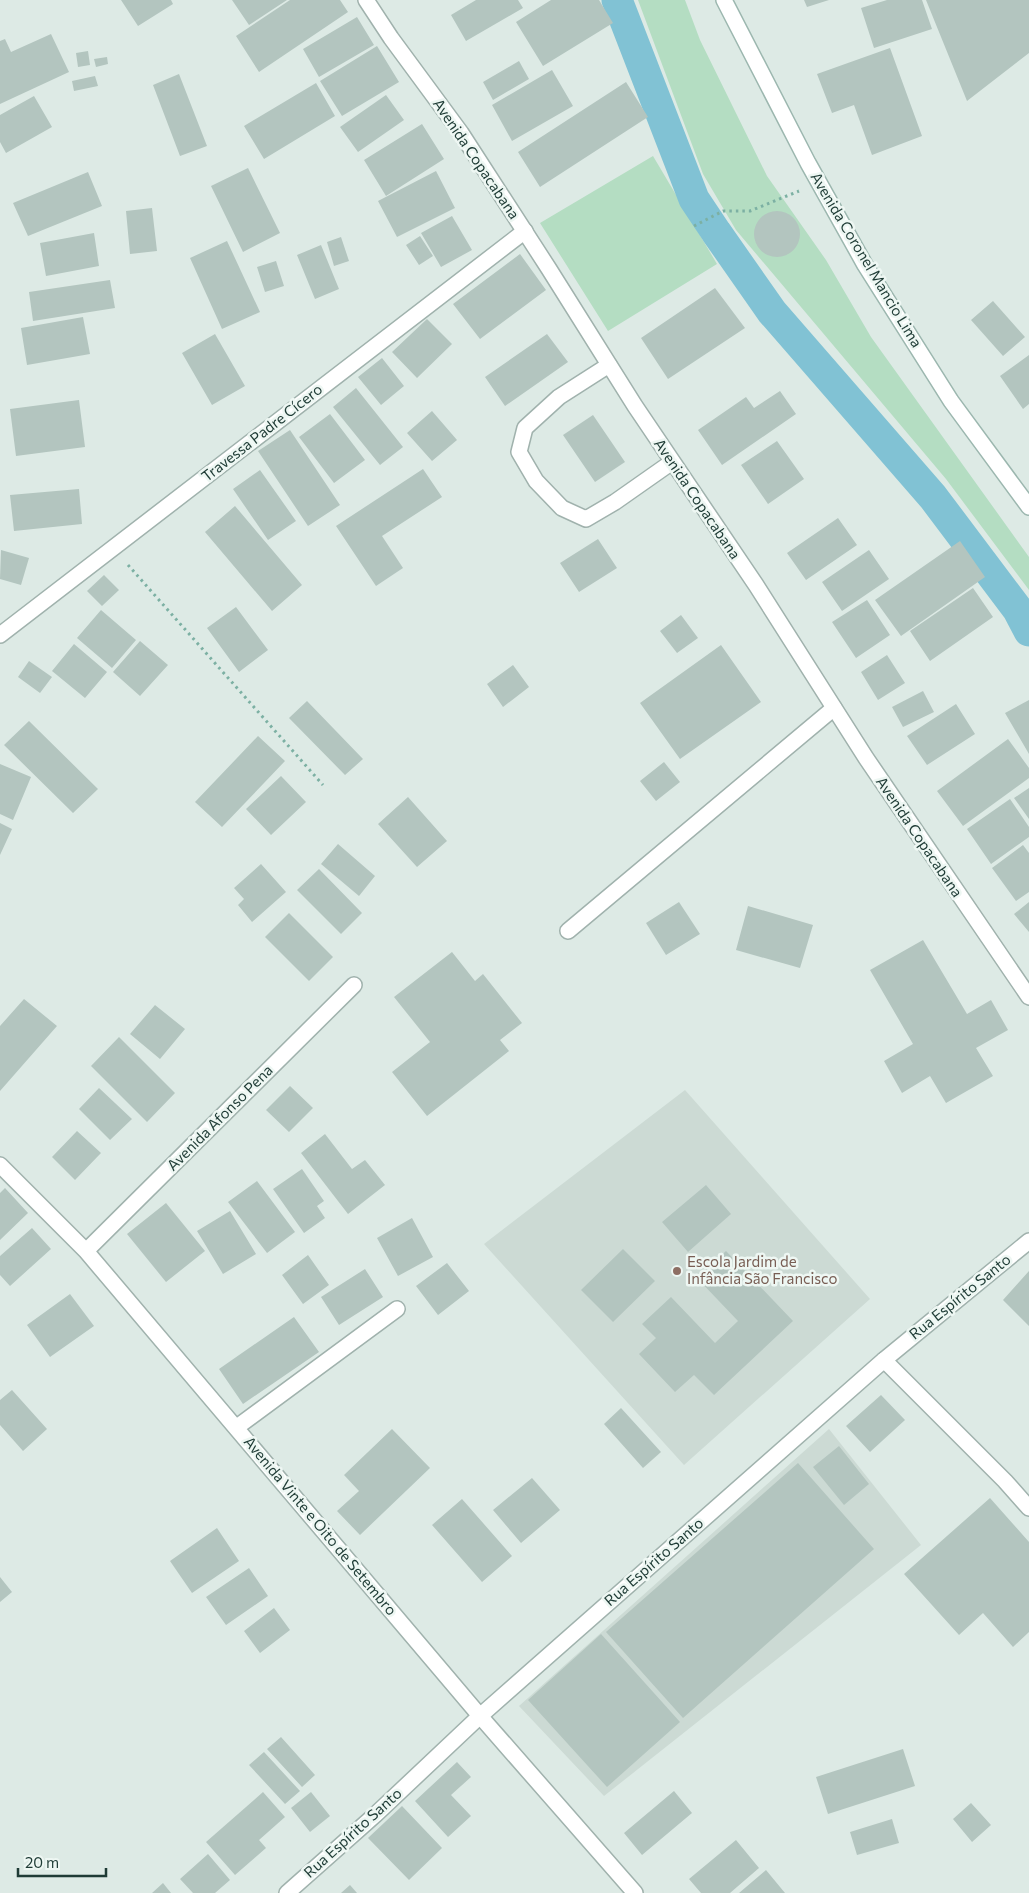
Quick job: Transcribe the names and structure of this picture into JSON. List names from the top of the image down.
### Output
{
  "streets": {
    "street": [
      "Avenida Copacabana",
      "Avenida Coronel Mancio Lima",
      "Travessa Padre Cícero",
      "Avenida Afonso Pena",
      "Rua Espírito Santo",
      "Avenida Vinte e Oito de Setembro"
    ]
  },
  "crossings": [
    ["Avenida Copacabana", "Travessa Padre Cícero"],
    ["Avenida Afonso Pena", "Avenida Vinte e Oito de Setembro"],
    ["Rua Espírito Santo", "Avenida Vinte e Oito de Setembro"]
  ],
  "places": ["Escola Jardim de Infância São Francisco"],
  "scale_bar": "20 m"
}
